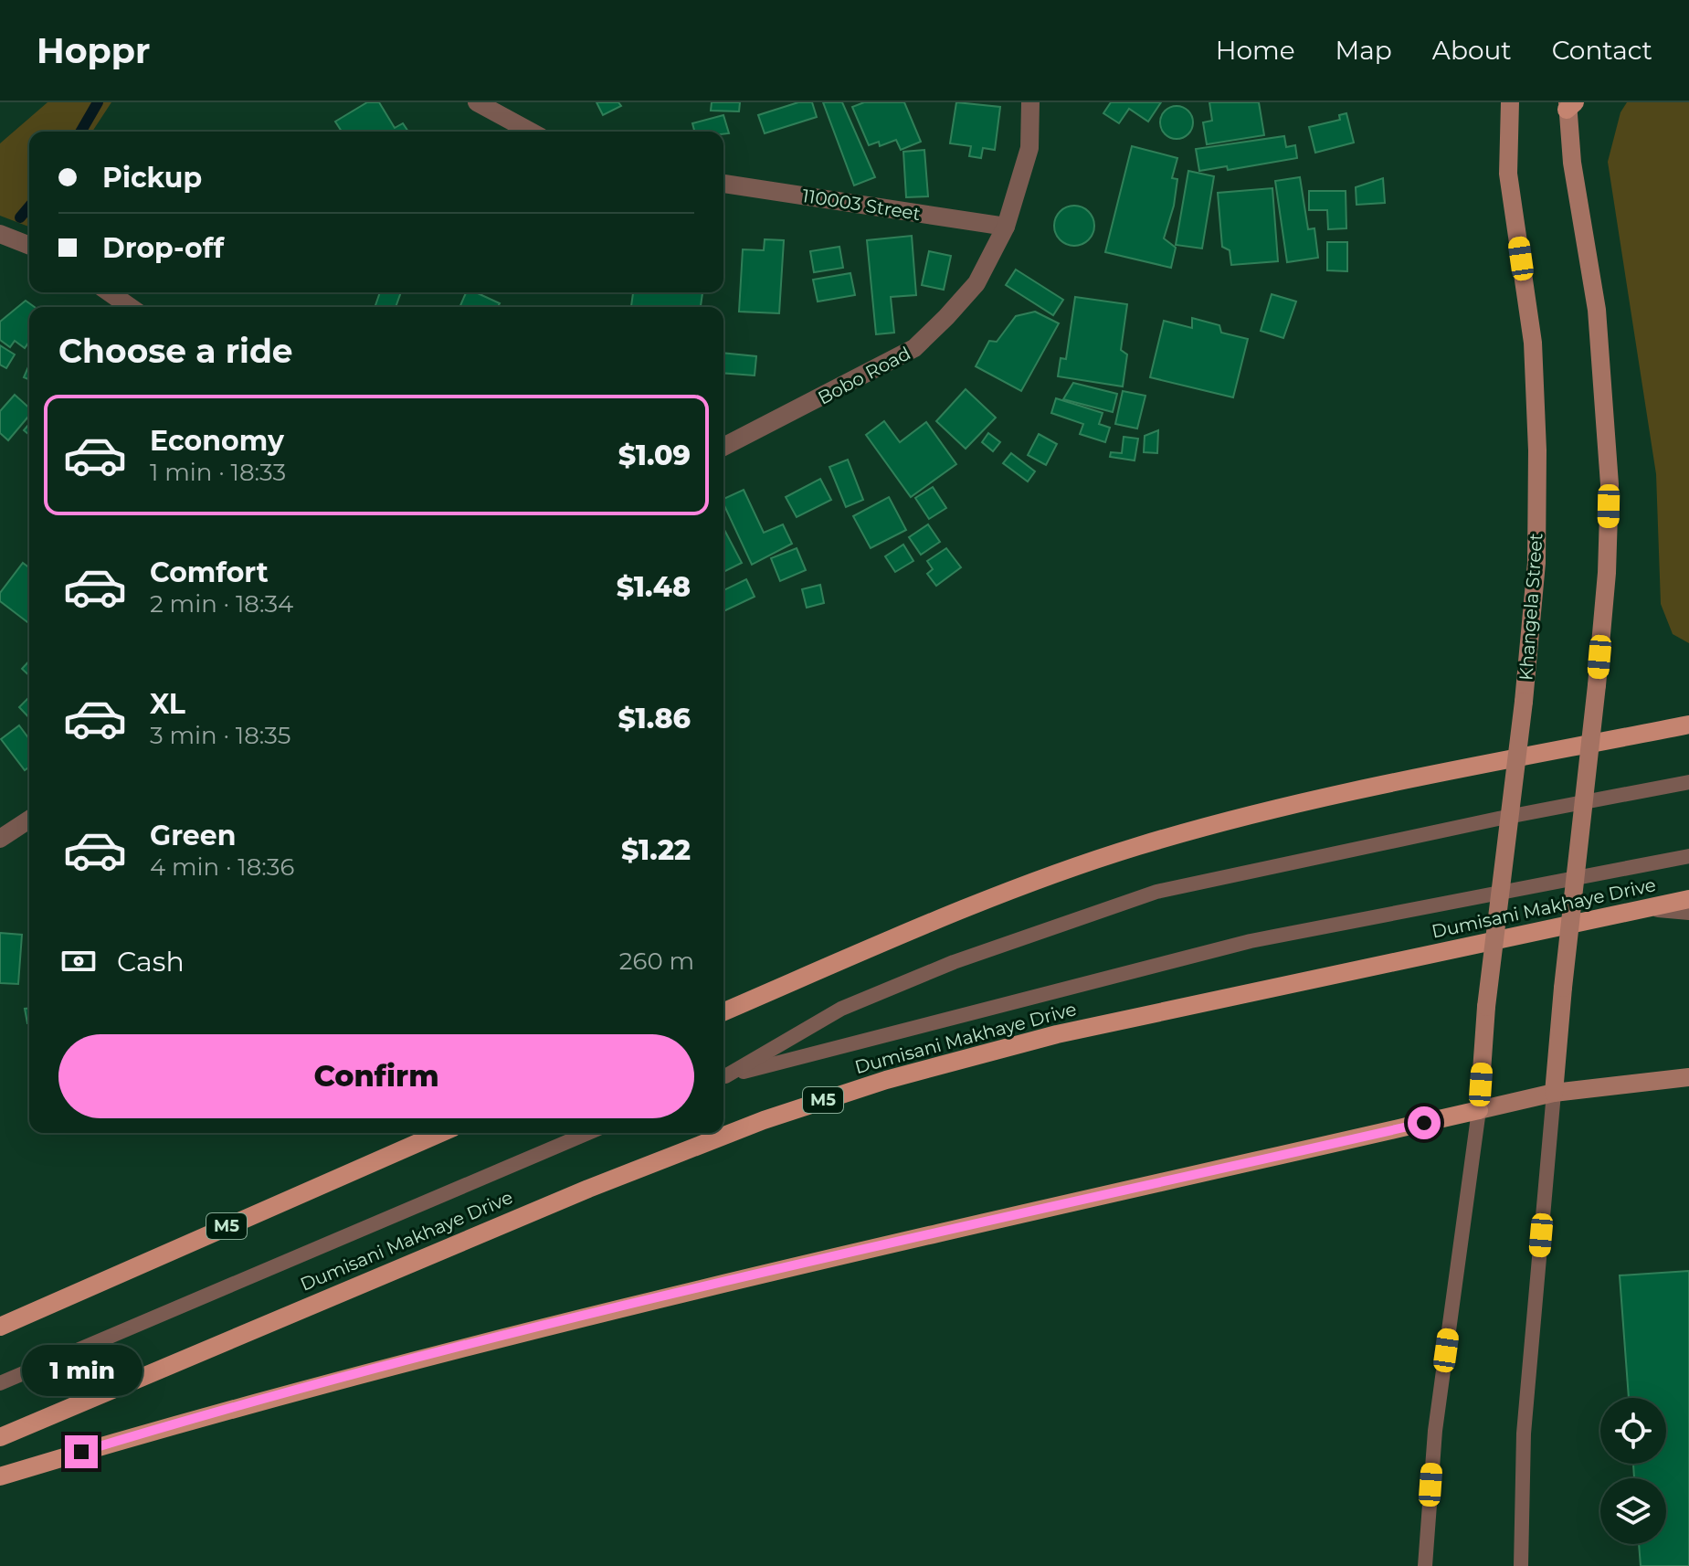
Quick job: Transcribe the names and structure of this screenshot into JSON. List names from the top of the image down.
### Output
{
  "streets": {
    "main road": ["Dumisani Makhaye Drive", "M5"],
    "street": ["110003 Street", "Bobo Road", "Khangela Street"]
  },
  "crossings": [
    ["110003 Street", "Bobo Road"]
  ],
  "page": {
    "header": "Hoppr",
    "nav": [
      "Home",
      "Map",
      "About",
      "Contact"
    ],
    "banner": ["Pickup", "Drop-off"],
    "heading": "Choose a ride",
    "list": [
      {
        "name": "Economy",
        "note": "1 min · 18:33",
        "value": "$1.09"
      },
      {
        "name": "Comfort",
        "note": "2 min · 18:34",
        "value": "$1.48"
      },
      {
        "name": "XL",
        "note": "3 min · 18:35",
        "value": "$1.86"
      },
      {
        "name": "Green",
        "note": "4 min · 18:36",
        "value": "$1.22"
      }
    ],
    "pay": ["Cash", "260 m"],
    "buttons": "Confirm",
    "bubble": "1 min"
  }
}
